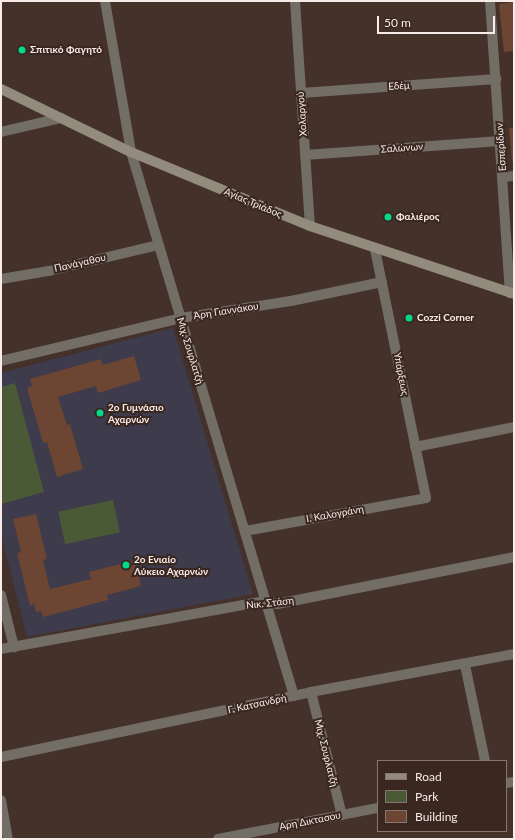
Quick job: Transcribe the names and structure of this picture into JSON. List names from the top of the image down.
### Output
{
  "streets": {
    "street": [
      "Εδέμ",
      "Χολαργού",
      "Εσπερίδων",
      "Σαλώνων",
      "Αγίας Τριάδος",
      "Πανάγαθου",
      "Άρη Γιαννάκου",
      "Μιχ. Σουρλατζή",
      "Υπάρξεως",
      "Ι. Καλογράνη",
      "Νικ. Στάση",
      "Γ. Κατσανδρή",
      "Αρη Δικτασου"
    ]
  },
  "crossings": [
    ["Εδέμ", "Χολαργού"],
    ["Εδέμ", "Εσπερίδων"],
    ["Χολαργού", "Σαλώνων"],
    ["Χολαργού", "Αγίας Τριάδος"],
    ["Εσπερίδων", "Σαλώνων"],
    ["Εσπερίδων", "Αγίας Τριάδος"],
    ["Αγίας Τριάδος", "Μιχ. Σουρλατζή"],
    ["Αγίας Τριάδος", "Υπάρξεως"],
    ["Πανάγαθου", "Μιχ. Σουρλατζή"],
    ["Άρη Γιαννάκου", "Μιχ. Σουρλατζή"],
    ["Άρη Γιαννάκου", "Υπάρξεως"],
    ["Μιχ. Σουρλατζή", "Ι. Καλογράνη"],
    ["Μιχ. Σουρλατζή", "Νικ. Στάση"],
    ["Μιχ. Σουρλατζή", "Γ. Κατσανδρή"],
    ["Μιχ. Σουρλατζή", "Αρη Δικτασου"],
    ["Υπάρξεως", "Ι. Καλογράνη"]
  ],
  "places": [
    "Σπιτικό Φαγητό",
    "Φαλιέρος",
    "Cozzi Corner",
    "2ο Γυμνάσιο Αχαρνών",
    "2ο Ενιαίο Λύκειο Αχαρνών"
  ],
  "legend": ["Road", "Park", "Building"],
  "scale_bar": "50 m"
}
